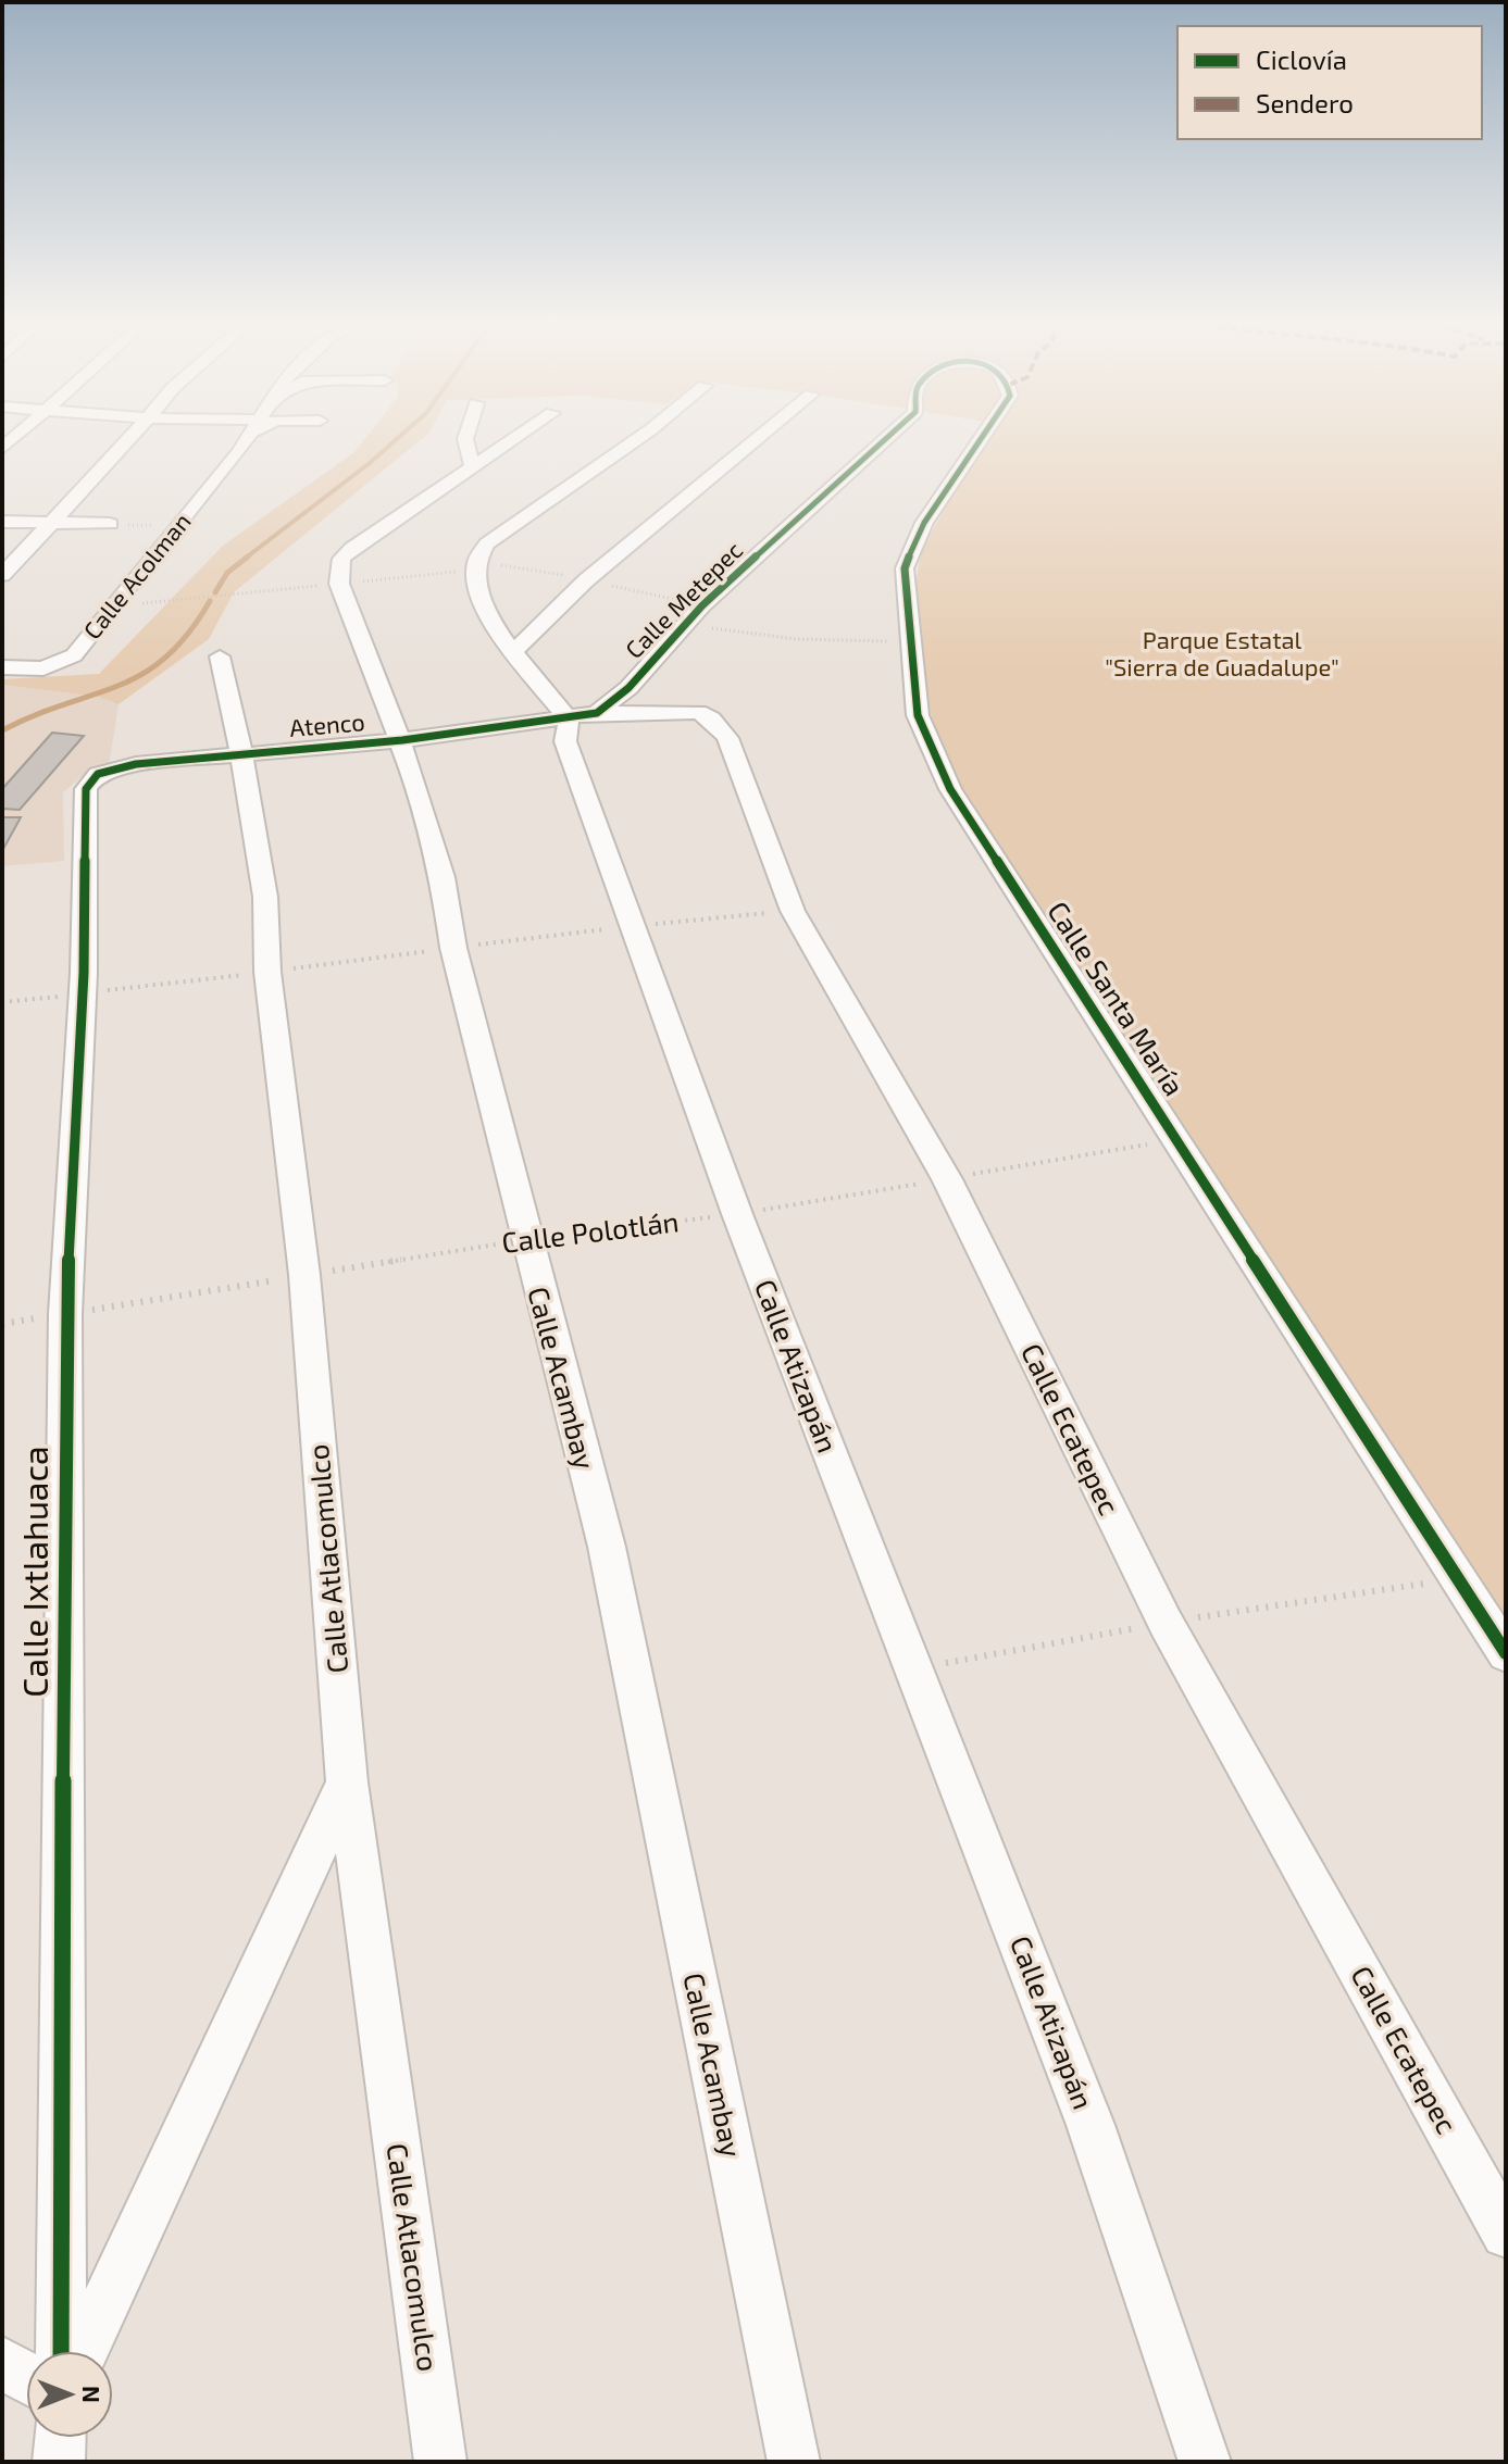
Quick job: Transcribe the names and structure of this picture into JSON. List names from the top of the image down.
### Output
{
  "streets": {
    "street": [
      "Calle Acolman",
      "Calle Metepec",
      "Atenco",
      "Calle Santa María",
      "Calle Atizapán",
      "Calle Acambay",
      "Calle Ecatepec",
      "Calle Atlacomulco",
      "Calle Ixtlahuaca"
    ],
    "path": ["Calle Polotlán"]
  },
  "crossings": [
    ["Calle Metepec", "Atenco"],
    ["Calle Metepec", "Calle Atizapán"],
    ["Calle Metepec", "Calle Ecatepec"],
    ["Atenco", "Calle Atizapán"],
    ["Atenco", "Calle Acambay"],
    ["Atenco", "Calle Ecatepec"],
    ["Atenco", "Calle Atlacomulco"],
    ["Atenco", "Calle Ixtlahuaca"],
    ["Calle Santa María", "Calle Polotlán"],
    ["Calle Polotlán", "Calle Atizapán"],
    ["Calle Polotlán", "Calle Acambay"],
    ["Calle Polotlán", "Calle Ecatepec"],
    ["Calle Polotlán", "Calle Atlacomulco"],
    ["Calle Polotlán", "Calle Ixtlahuaca"],
    ["Calle Atizapán", "Calle Ecatepec"]
  ],
  "parks": ["Parque Estatal \"Sierra de Guadalupe\""],
  "legend": ["Ciclovía", "Sendero"],
  "north": "right"
}
